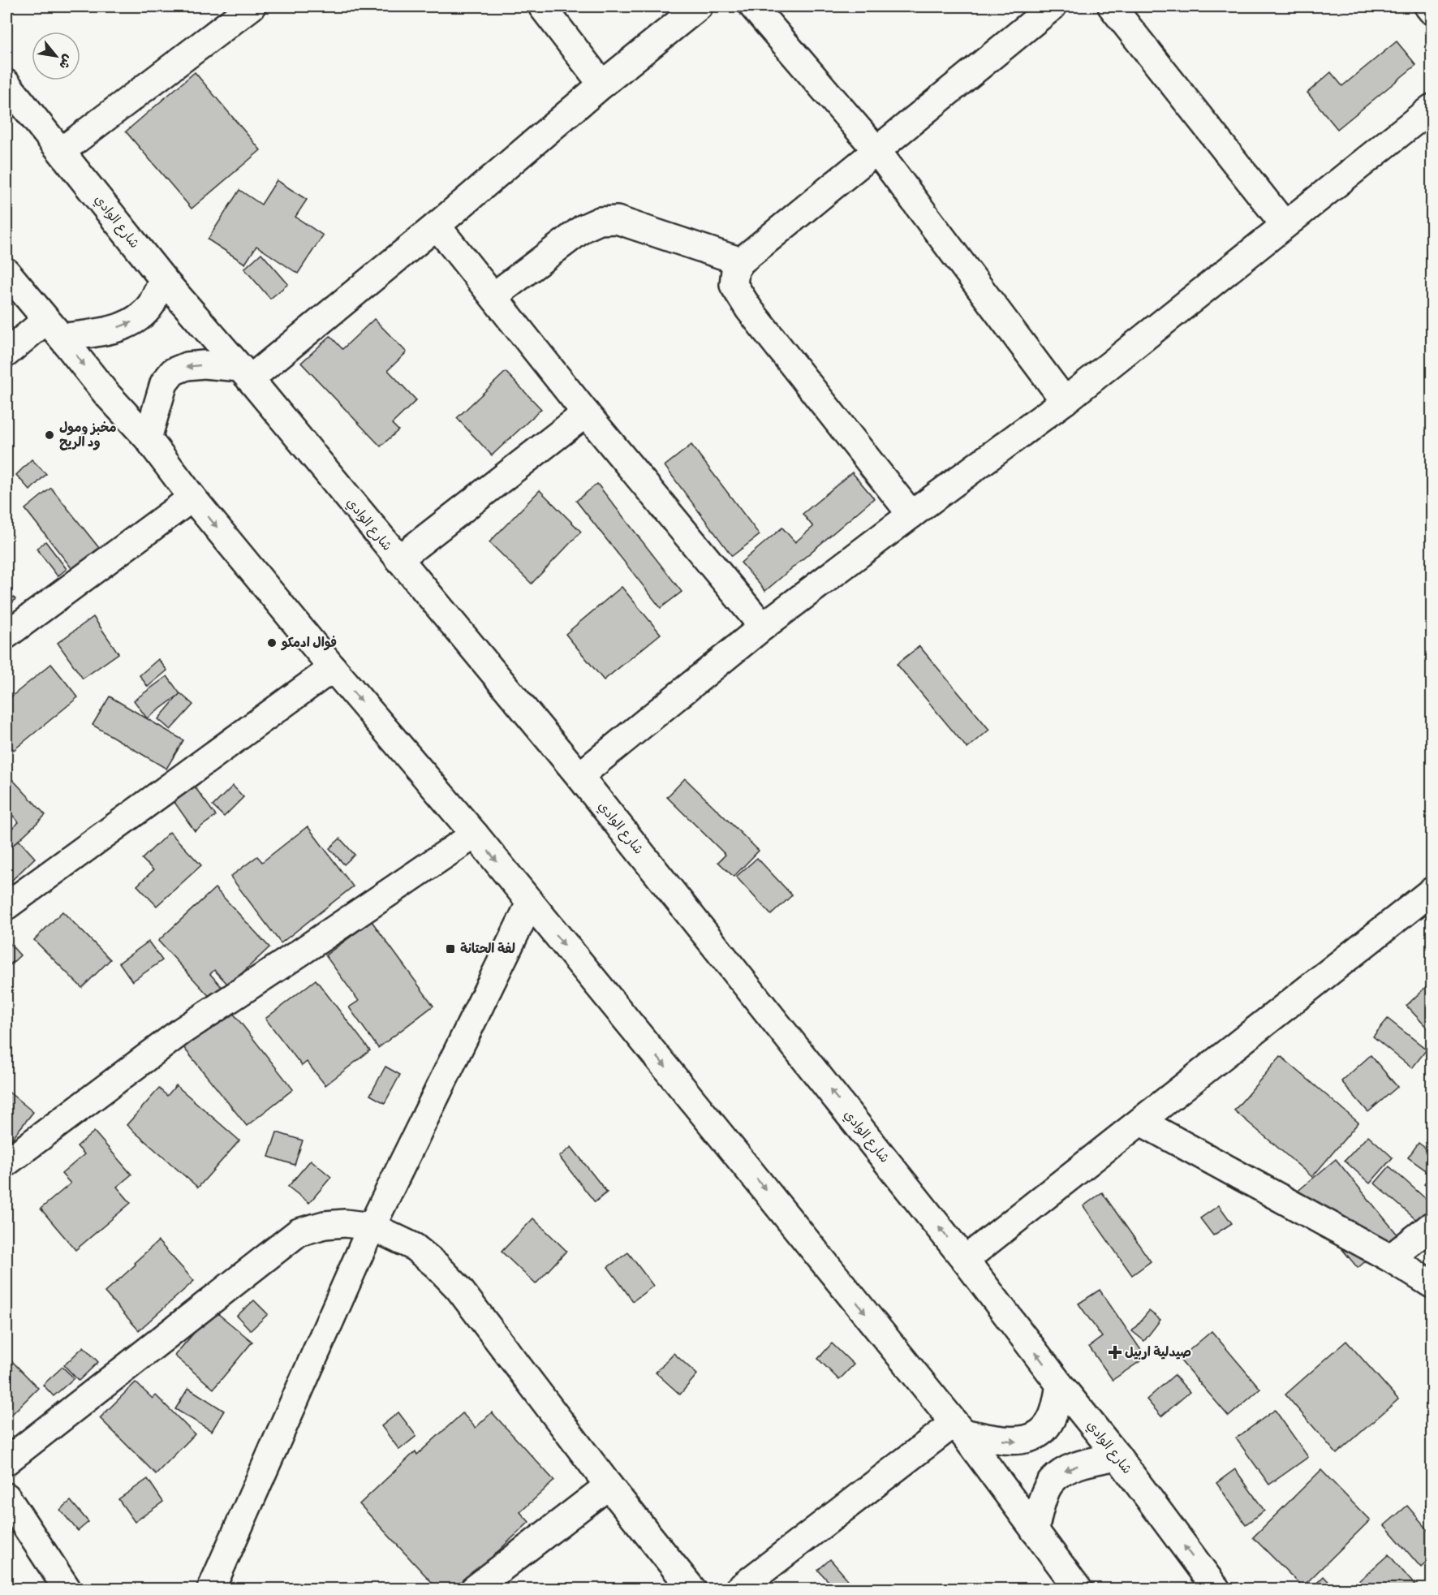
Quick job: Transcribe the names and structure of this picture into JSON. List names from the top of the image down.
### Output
{
  "streets": {
    "street": ["شارع الوادي"]
  },
  "places": {
    "other": ["مخبز ومول ود الريح", "فوال ادمكو"],
    "transit": ["لفة الحتانة"],
    "health": ["صيدلية اربيل"]
  },
  "north": "bottom right"
}
